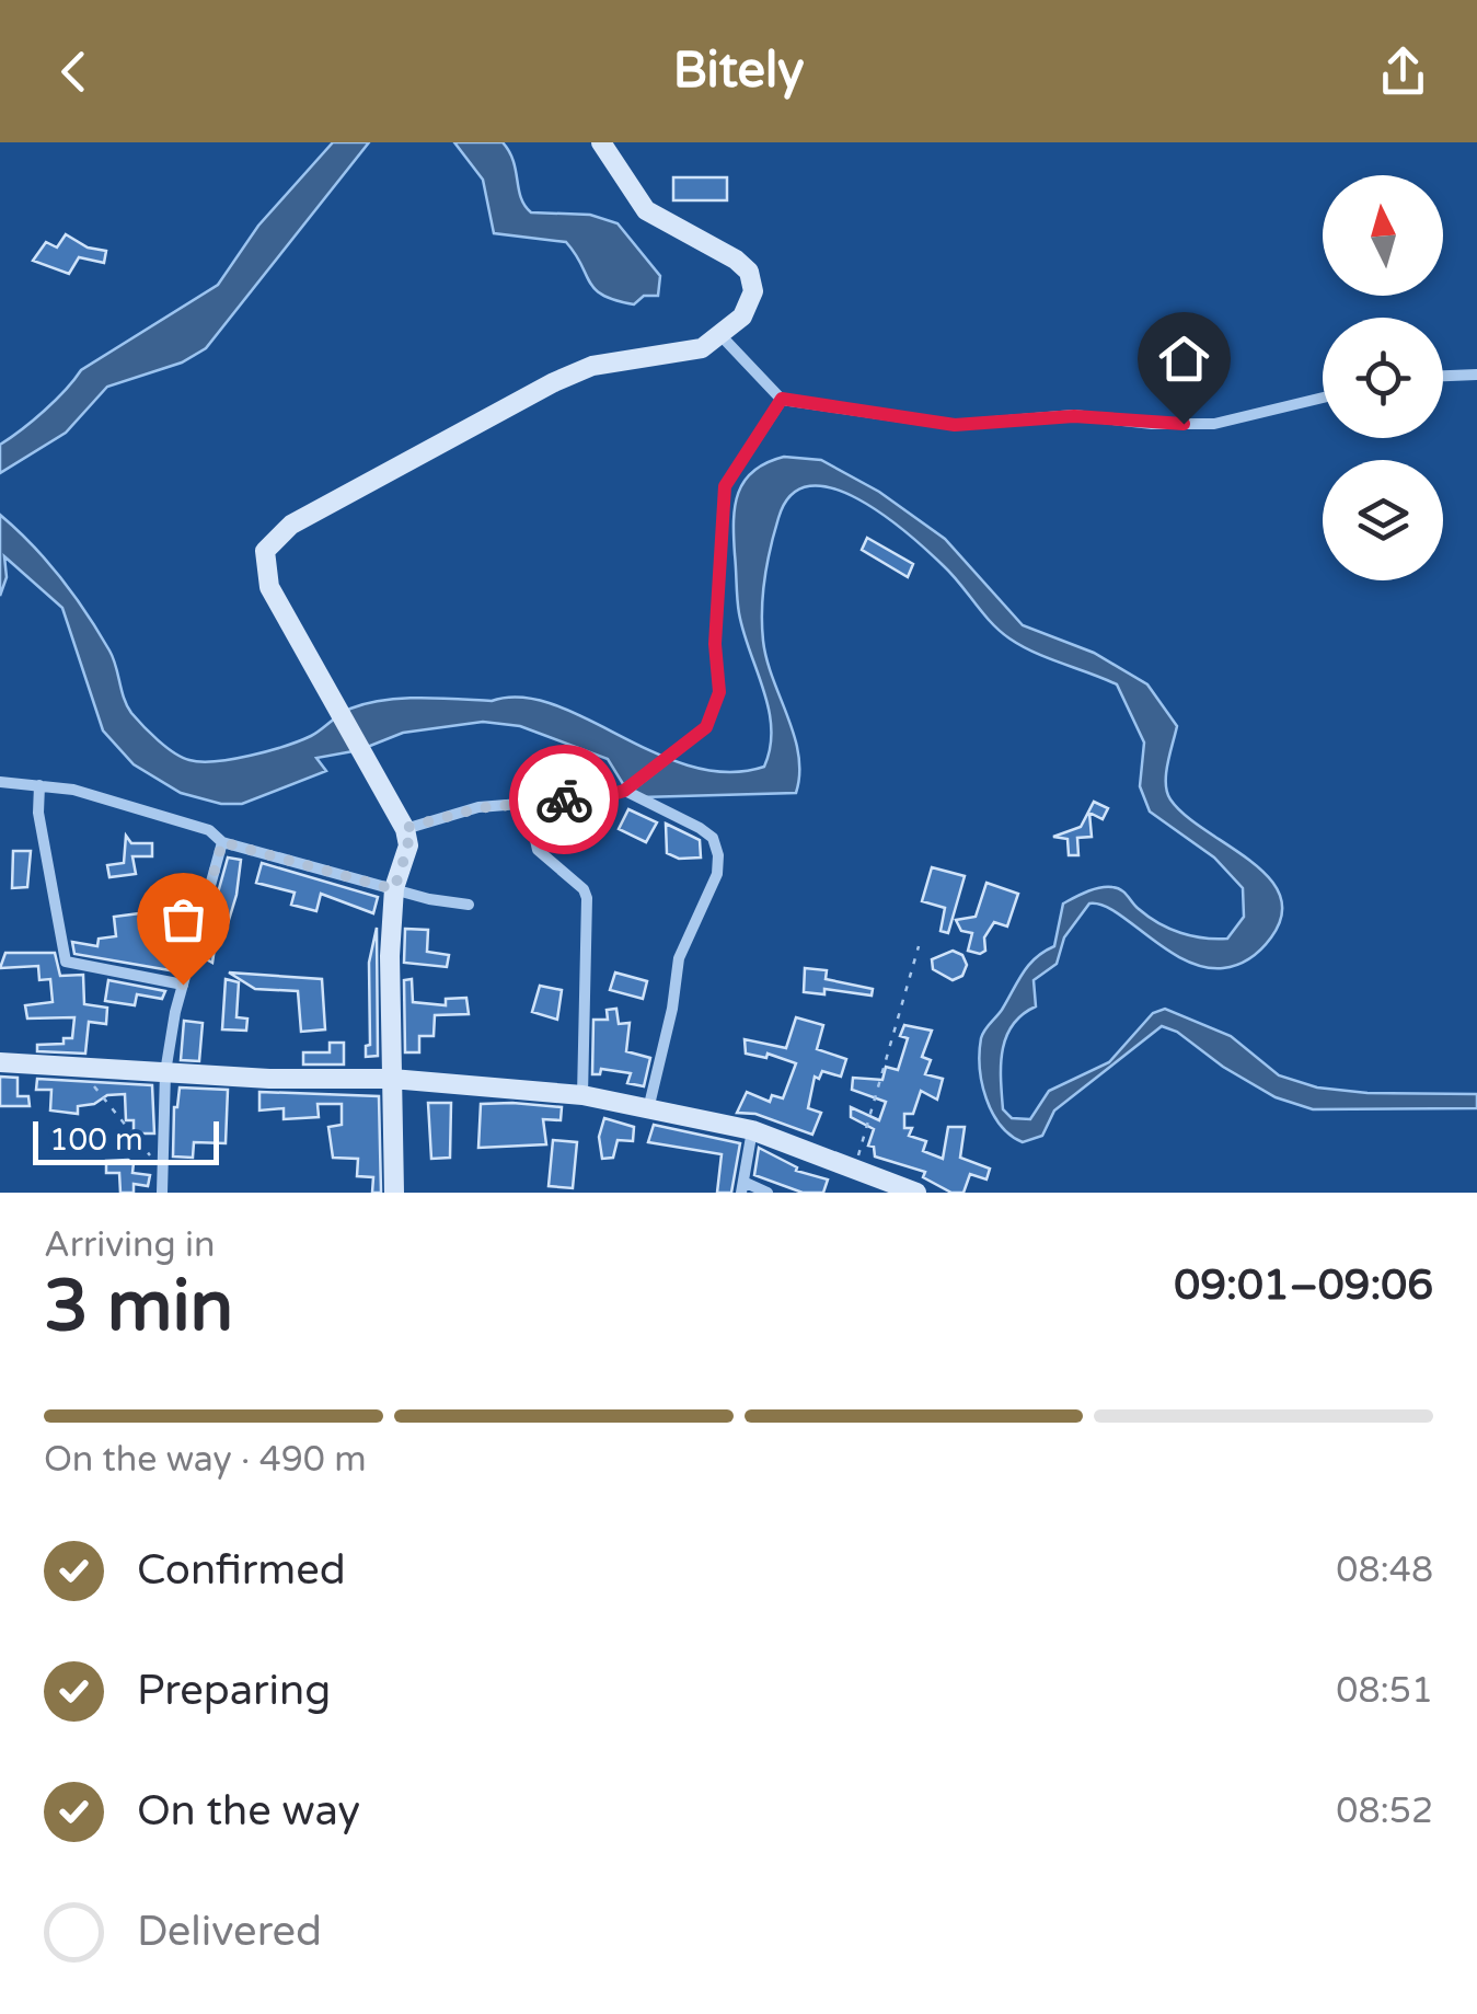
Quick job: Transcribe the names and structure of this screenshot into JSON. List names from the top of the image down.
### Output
{
  "scale_bar": "100 m",
  "north": "top",
  "page": {
    "header": "Bitely",
    "scale": "100 m",
    "heading": ["3 min", "Arriving in", "09:01–09:06"],
    "bar": "On the way · 490 m",
    "list": [
      ["Confirmed", "08:48"],
      ["Preparing", "08:51"],
      ["On the way", "08:52"],
      "Delivered"
    ]
  }
}
